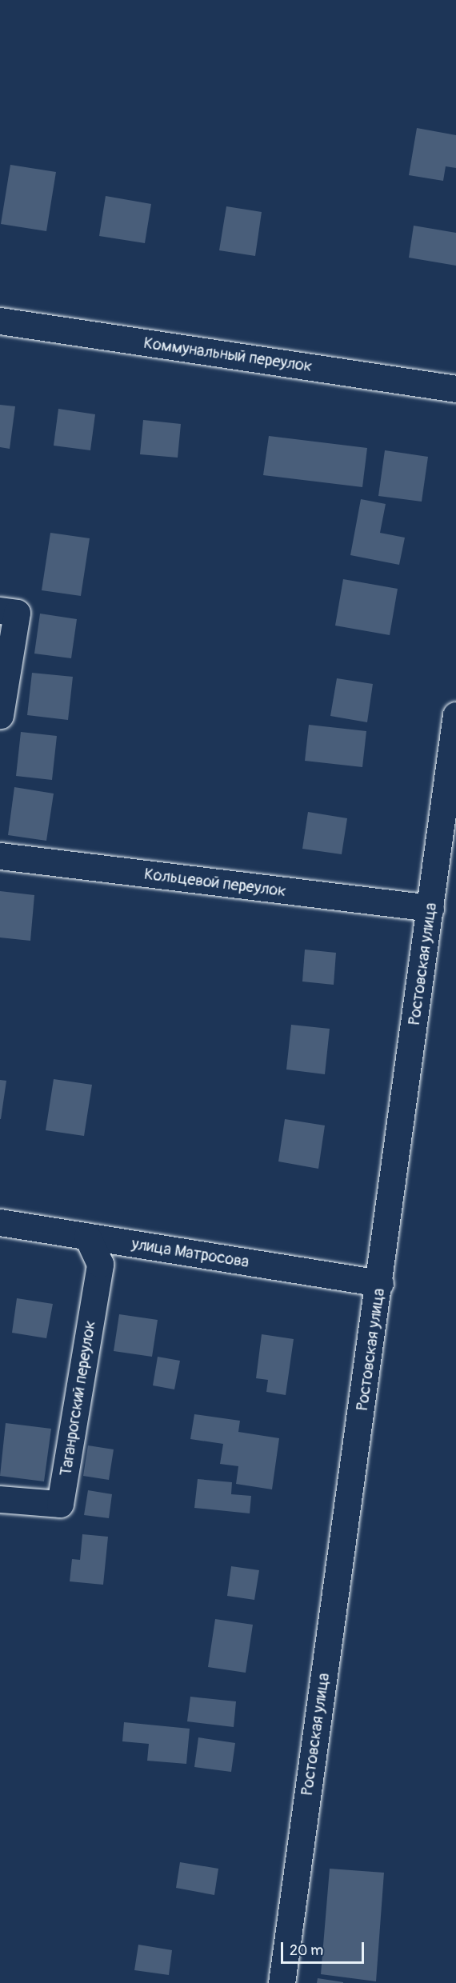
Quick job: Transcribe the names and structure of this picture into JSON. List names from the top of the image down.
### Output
{
  "streets": {
    "street": [
      "Коммунальный переулок",
      "Кольцевой переулок",
      "Ростовская улица",
      "улица Матросова",
      "Таганрогский переулок"
    ]
  },
  "crossings": [
    ["Кольцевой переулок", "Ростовская улица"],
    ["Ростовская улица", "улица Матросова"],
    ["улица Матросова", "Таганрогский переулок"]
  ],
  "scale_bar": "20 m"
}
